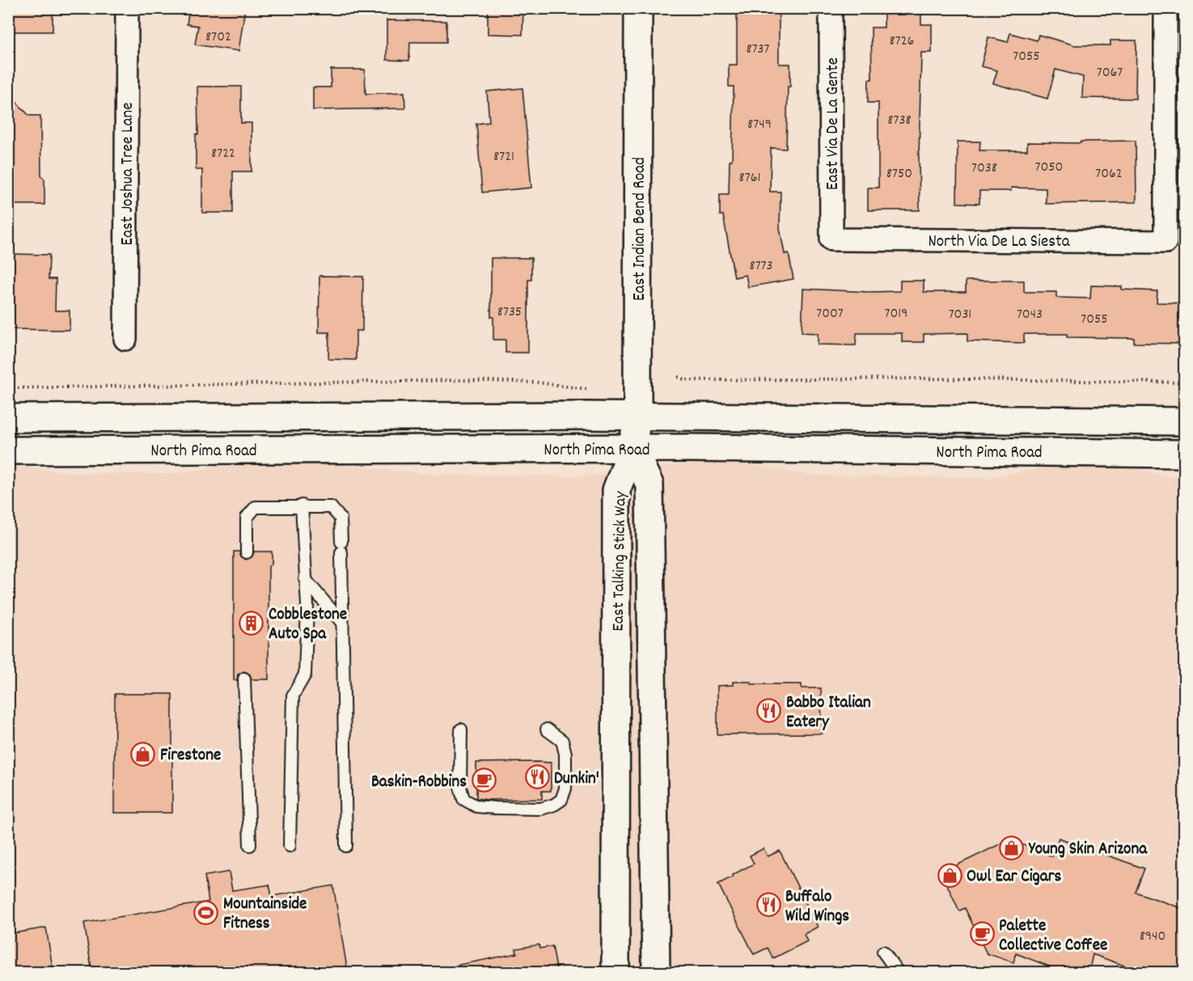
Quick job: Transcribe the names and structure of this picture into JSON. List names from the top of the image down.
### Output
{
  "streets": {
    "main road": ["East Indian Bend Road", "North Pima Road", "East Talking Stick Way"],
    "street": ["East Via De La Gente", "East Joshua Tree Lane", "North Via De La Siesta"]
  },
  "crossings": [
    ["East Via De La Gente", "North Via De La Siesta"],
    ["East Indian Bend Road", "North Pima Road"],
    ["East Indian Bend Road", "East Talking Stick Way"],
    ["North Pima Road", "East Talking Stick Way"]
  ],
  "places": {
    "building": ["Cobblestone Auto Spa"],
    "restaurant": ["Babbo Italian Eatery", "Dunkin'", "Buffalo Wild Wings"],
    "shop": ["Firestone", "Young Skin Arizona", "Owl Ear Cigars"],
    "cafe": ["Baskin-Robbins", "Palette Collective Coffee"],
    "sports": ["Mountainside Fitness"]
  },
  "house_numbers": [
    "8702",
    "8726",
    "8737",
    "7055",
    "7067",
    "8738",
    "8749",
    "8722",
    "8721",
    "7050",
    "7038",
    "8750",
    "7062",
    "8761",
    "8773",
    "8735",
    "7007",
    "7019",
    "7031",
    "7043",
    "7055",
    "8940"
  ]
}
